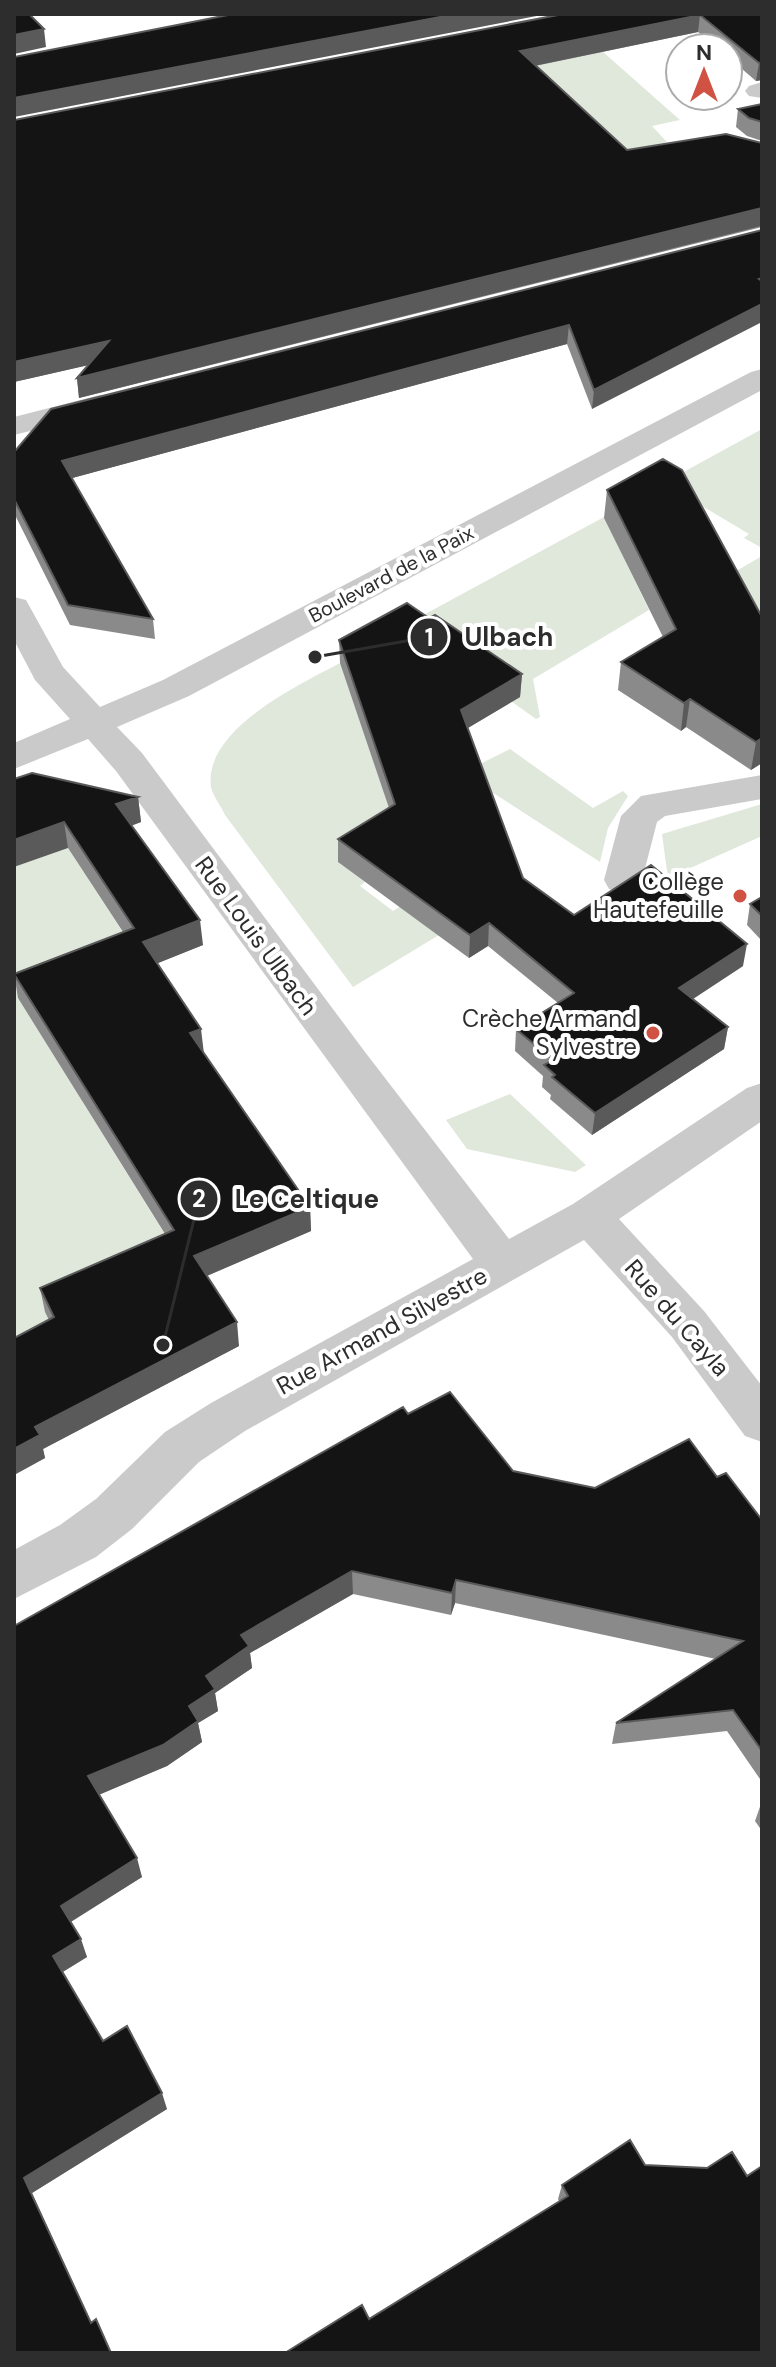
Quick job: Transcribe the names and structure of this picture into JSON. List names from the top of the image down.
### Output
{
  "streets": {
    "street": [
      "Boulevard de la Paix",
      "Rue Louis Ulbach",
      "Rue du Cayla",
      "Rue Armand Silvestre"
    ]
  },
  "crossings": [
    ["Boulevard de la Paix", "Rue Louis Ulbach"],
    ["Rue Louis Ulbach", "Rue Armand Silvestre"],
    ["Rue du Cayla", "Rue Armand Silvestre"]
  ],
  "places": [
    "Ulbach",
    "Collège Hautefeuille",
    "Crèche Armand Sylvestre",
    "Le Celtique"
  ],
  "north": "top"
}
